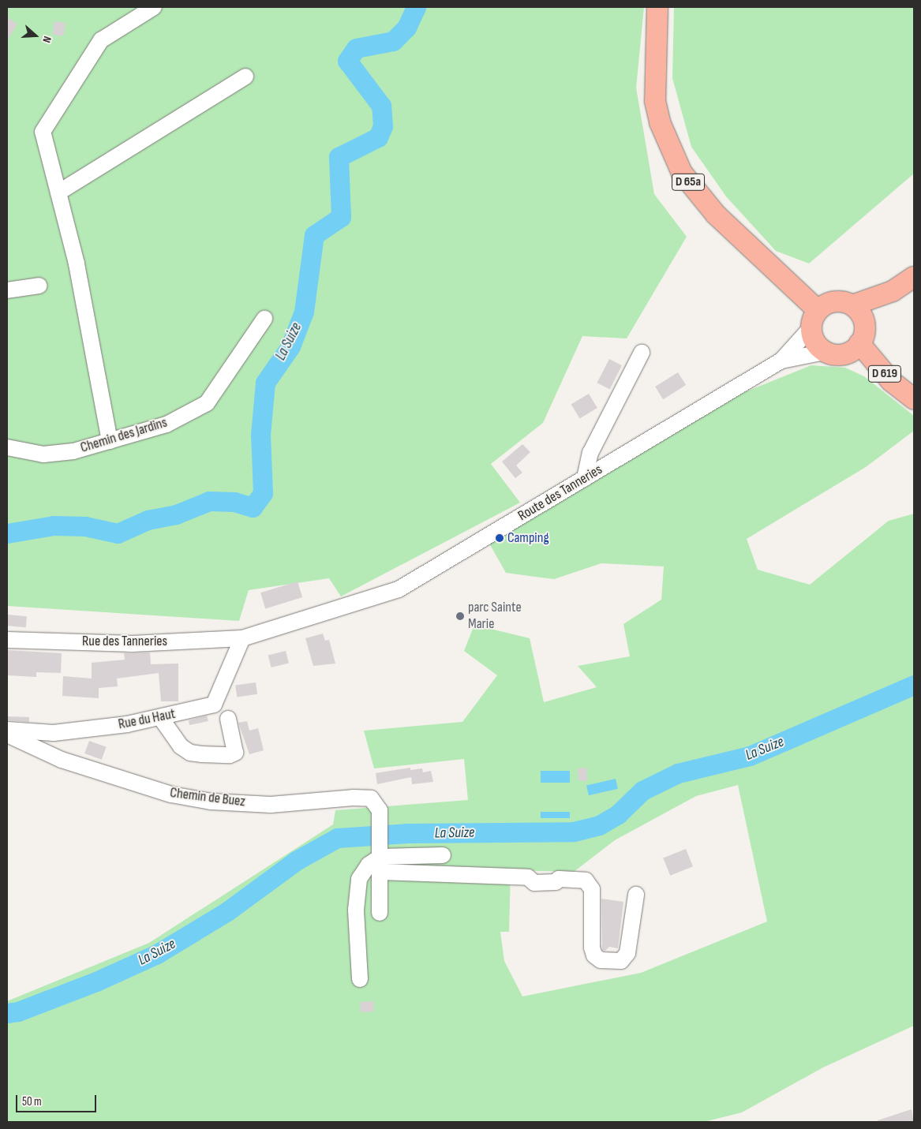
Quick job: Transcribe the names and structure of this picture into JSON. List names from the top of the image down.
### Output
{
  "streets": {
    "main road": ["D 65a", "D 619"],
    "street": [
      "Chemin des Jardins",
      "Route des Tanneries",
      "Rue des Tanneries",
      "Rue du Haut",
      "Chemin de Buez"
    ]
  },
  "crossings": [
    ["D 65a", "D 619"],
    ["D 65a", "Route des Tanneries"],
    ["D 619", "Route des Tanneries"],
    ["Route des Tanneries", "Rue des Tanneries"],
    ["Route des Tanneries", "Rue du Haut"],
    ["Rue des Tanneries", "Rue du Haut"]
  ],
  "water": ["La Suize"],
  "places": ["Camping", "parc Sainte Marie"],
  "scale_bar": "50 m",
  "north": "right"
}
